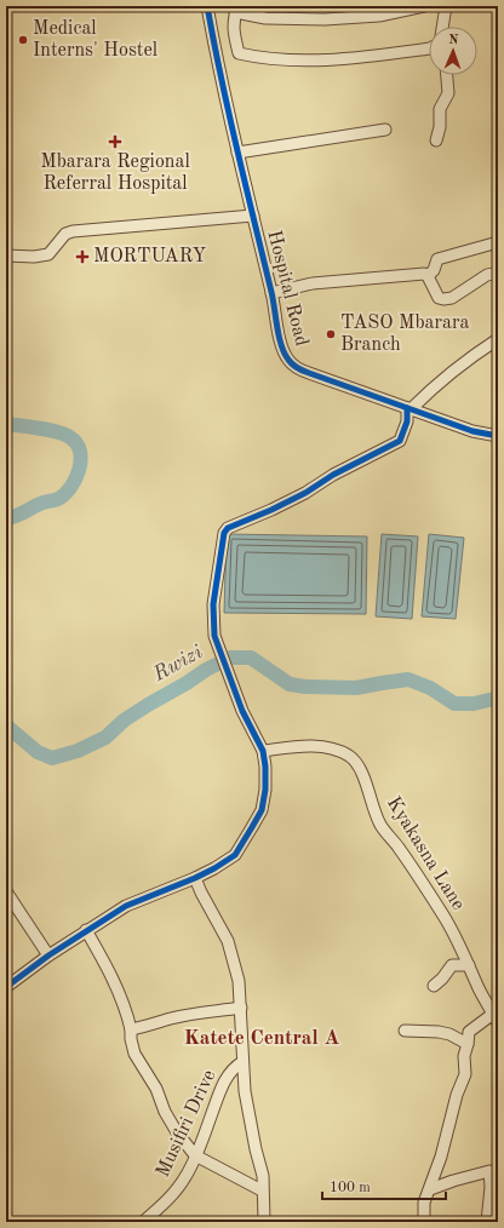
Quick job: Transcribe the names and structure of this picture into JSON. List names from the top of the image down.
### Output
{
  "streets": {
    "street": ["Hospital Road", "Kyakasna Lane", "Musifiri Drive"]
  },
  "districts": ["Katete Central A"],
  "water": ["Rwizi"],
  "places": {
    "other": ["Medical Interns' Hostel", "TASO Mbarara Branch"],
    "health": ["Mbarara Regional Referral Hospital", "MORTUARY"]
  },
  "scale_bar": "100 m",
  "north": "top"
}
